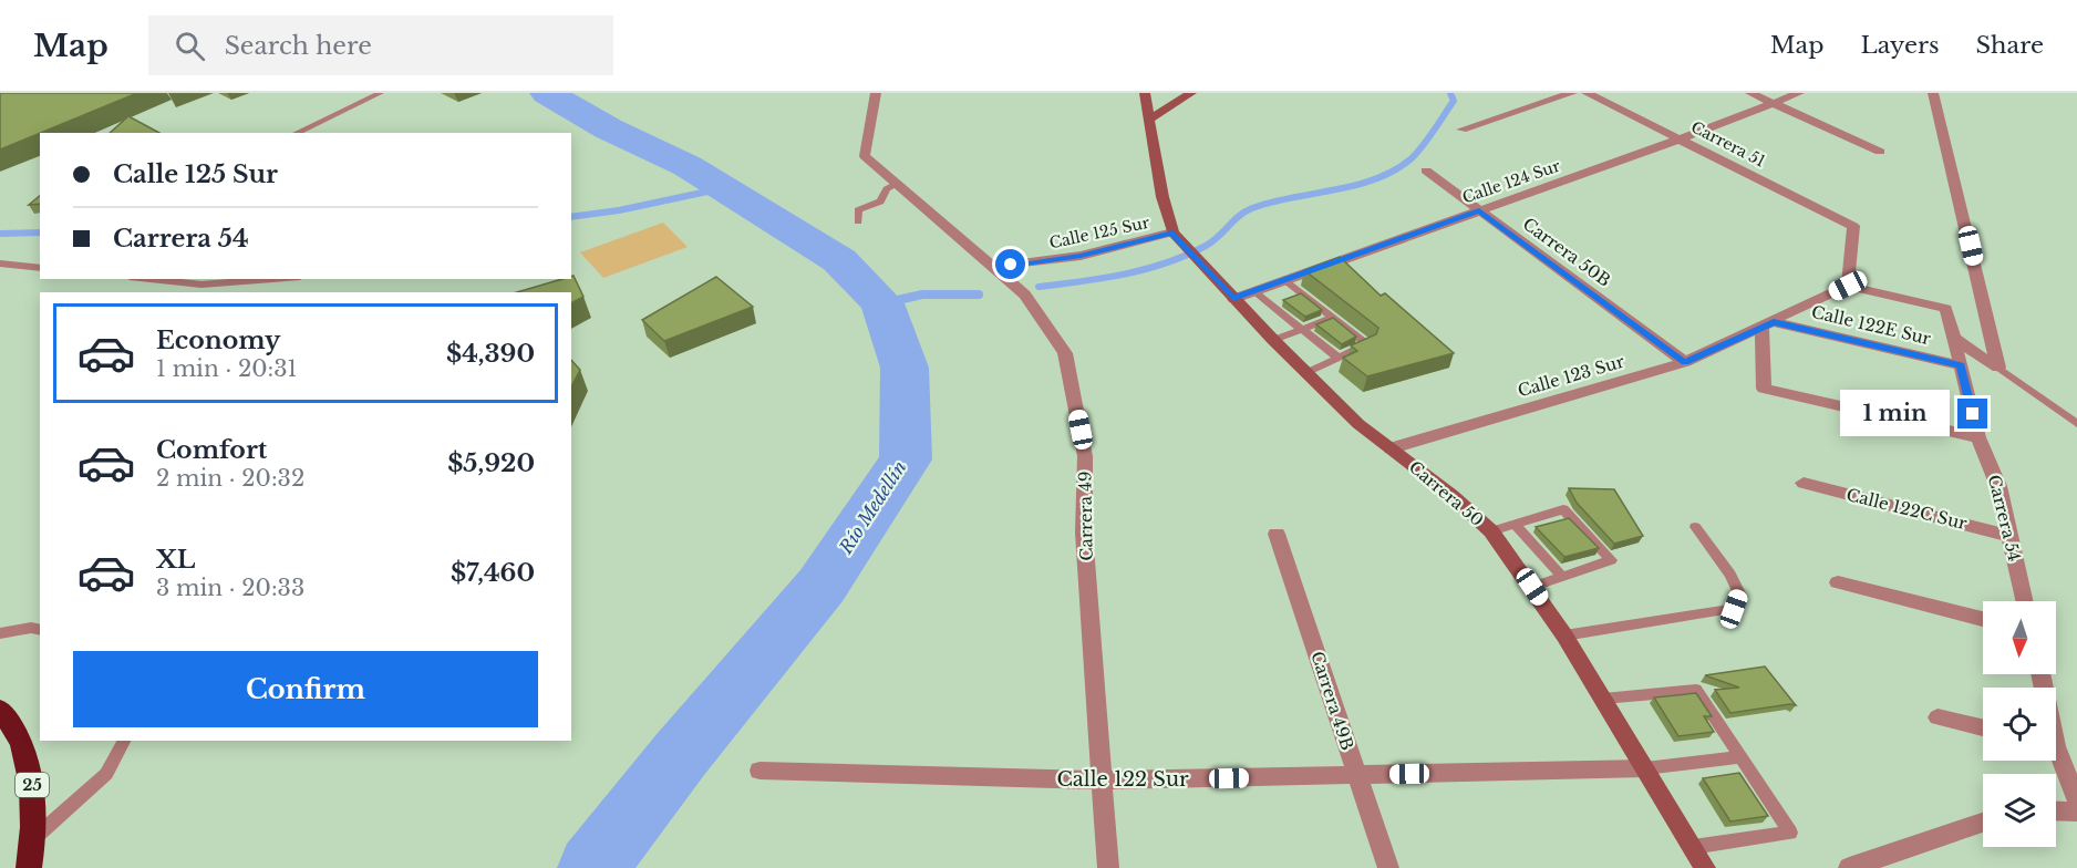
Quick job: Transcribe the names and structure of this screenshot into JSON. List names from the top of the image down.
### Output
{
  "streets": {
    "highway": ["25"],
    "main road": ["Carrera 50"],
    "street": [
      "Carrera 51",
      "Calle 124 Sur",
      "Calle 125 Sur",
      "Carrera 50B",
      "Calle 122E Sur",
      "Calle 123 Sur",
      "Calle 122C Sur",
      "Carrera 49",
      "Carrera 54",
      "Carrera 49B",
      "Calle 122 Sur"
    ]
  },
  "crossings": [
    ["Carrera 51", "Calle 124 Sur"],
    ["Carrera 51", "Calle 123 Sur"],
    ["Carrera 51", "Carrera 54"],
    ["Calle 124 Sur", "Carrera 50B"],
    ["Calle 124 Sur", "Carrera 50"],
    ["Calle 125 Sur", "Carrera 50"],
    ["Calle 125 Sur", "Carrera 49"],
    ["Carrera 50B", "Calle 123 Sur"],
    ["Calle 122E Sur", "Calle 123 Sur"],
    ["Calle 122E Sur", "Carrera 54"],
    ["Calle 123 Sur", "Carrera 50"],
    ["Calle 123 Sur", "Carrera 54"],
    ["Carrera 50", "Calle 122 Sur"],
    ["Calle 122C Sur", "Carrera 54"],
    ["Carrera 49", "Calle 122 Sur"],
    ["Carrera 49B", "Calle 122 Sur"]
  ],
  "water": ["Río Medellín"],
  "north": "bottom",
  "page": {
    "header": "Map",
    "search": "Search here",
    "nav": ["Map", "Layers", "Share"],
    "banner": ["Calle 125 Sur", "Carrera 54"],
    "list": [
      {
        "name": "Economy",
        "note": "1 min · 20:31",
        "value": "$4,390"
      },
      {
        "name": "Comfort",
        "note": "2 min · 20:32",
        "value": "$5,920"
      },
      {
        "name": "XL",
        "note": "3 min · 20:33",
        "value": "$7,460"
      }
    ],
    "bubble": "1 min",
    "buttons": "Confirm"
  }
}
